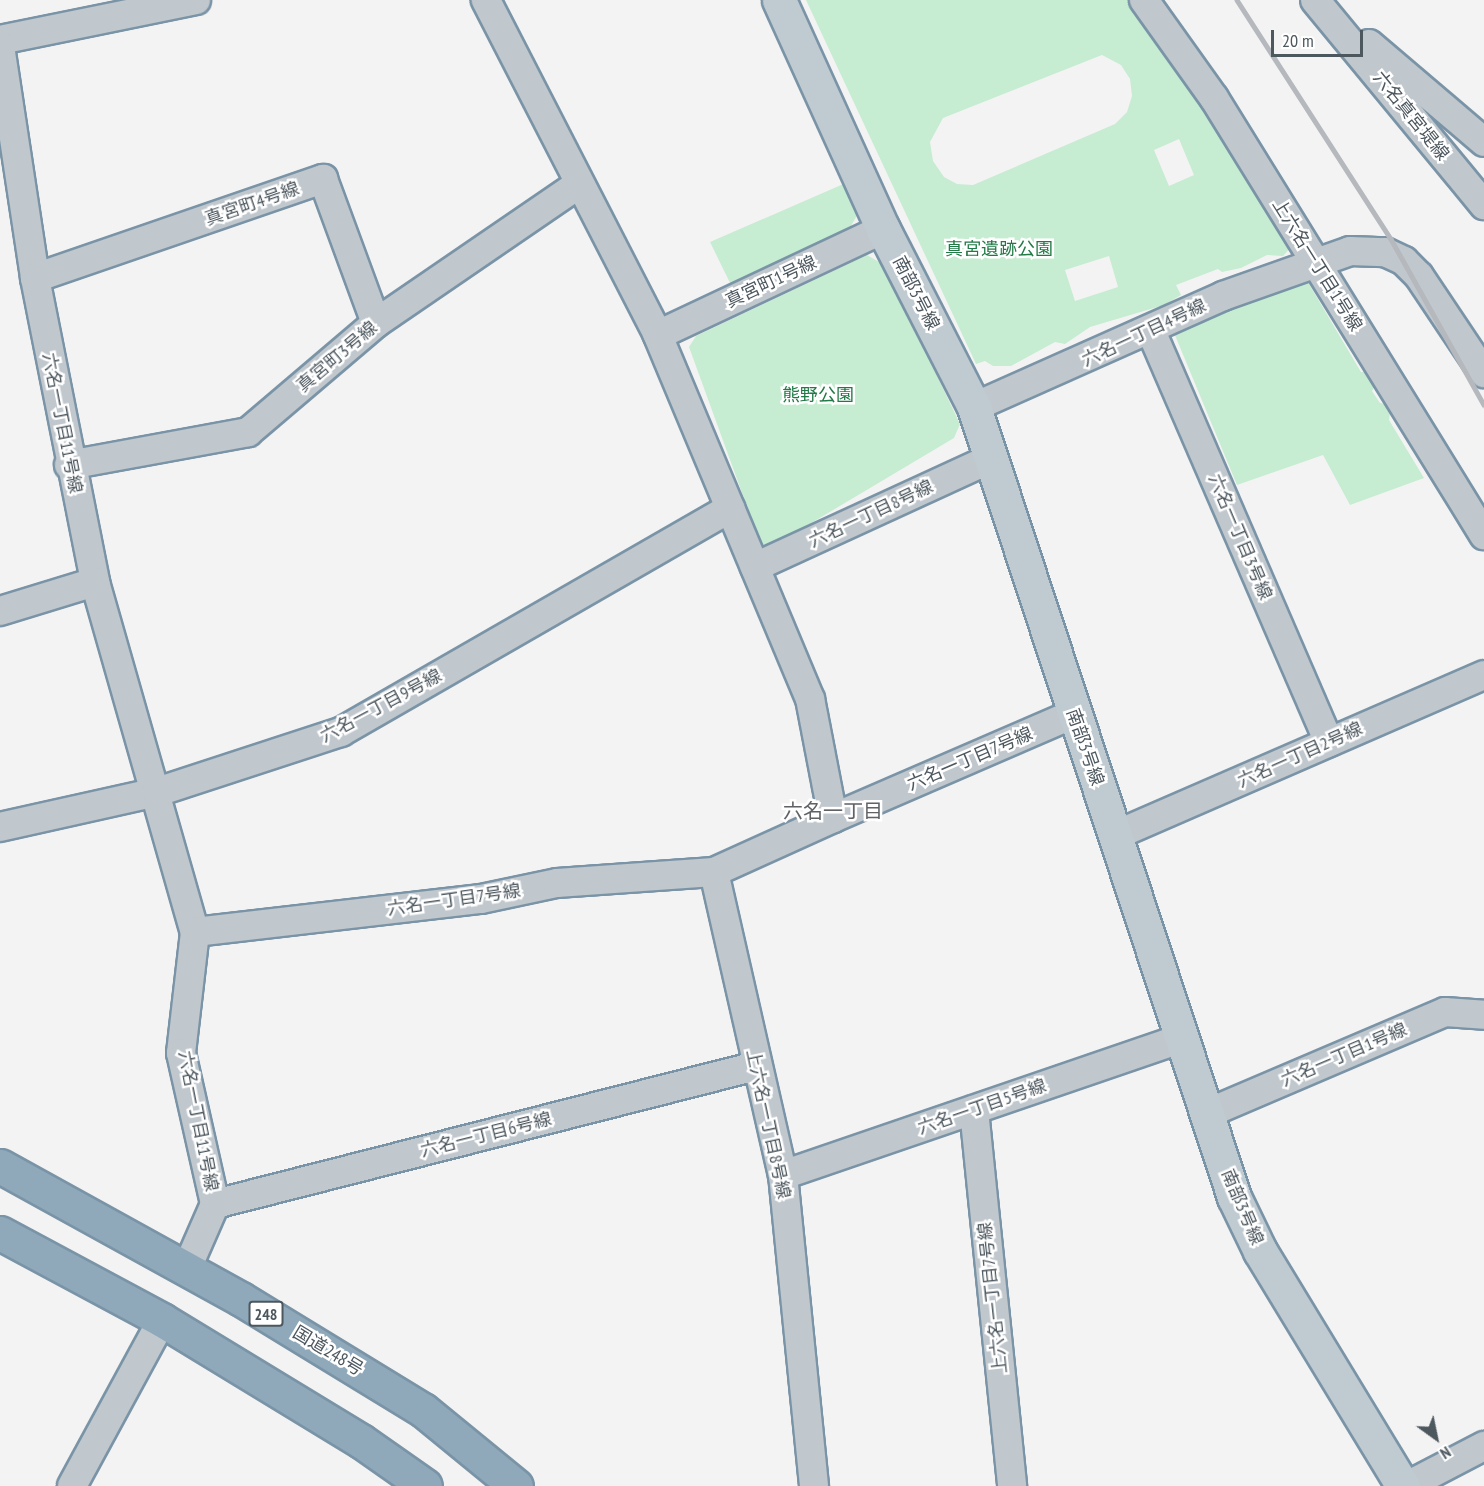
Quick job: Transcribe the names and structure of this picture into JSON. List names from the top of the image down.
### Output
{
  "streets": {
    "highway": ["248", "国道248号"],
    "street": [
      "六名真宮堤線",
      "真宮町4号線",
      "上六名一丁目1号線",
      "真宮町1号線",
      "南部3号線",
      "六名一丁目4号線",
      "真宮町3号線",
      "六名一丁目11号線",
      "六名一丁目8号線",
      "六名一丁目3号線",
      "六名一丁目9号線",
      "六名一丁目2号線",
      "六名一丁目7号線",
      "六名一丁目1号線",
      "六名一丁目5号線",
      "上六名一丁目8号線",
      "六名一丁目6号線",
      "上六名一丁目7号線"
    ]
  },
  "crossings": [
    ["真宮町4号線", "真宮町3号線"],
    ["真宮町4号線", "六名一丁目11号線"],
    ["上六名一丁目1号線", "六名一丁目4号線"],
    ["真宮町1号線", "南部3号線"],
    ["南部3号線", "六名一丁目4号線"],
    ["南部3号線", "六名一丁目8号線"],
    ["南部3号線", "六名一丁目2号線"],
    ["南部3号線", "六名一丁目7号線"],
    ["南部3号線", "六名一丁目1号線"],
    ["南部3号線", "六名一丁目5号線"],
    ["六名一丁目4号線", "六名一丁目3号線"],
    ["真宮町3号線", "六名一丁目11号線"],
    ["六名一丁目11号線", "六名一丁目9号線"],
    ["六名一丁目11号線", "六名一丁目7号線"],
    ["六名一丁目11号線", "六名一丁目6号線"],
    ["六名一丁目11号線", "国道248号"],
    ["六名一丁目3号線", "六名一丁目2号線"],
    ["六名一丁目7号線", "上六名一丁目8号線"],
    ["六名一丁目5号線", "上六名一丁目8号線"],
    ["六名一丁目5号線", "上六名一丁目7号線"],
    ["上六名一丁目8号線", "六名一丁目6号線"]
  ],
  "districts": ["六名一丁目"],
  "parks": ["真宮遺跡公園", "熊野公園"],
  "scale_bar": "20 m",
  "north": "bottom right"
}
